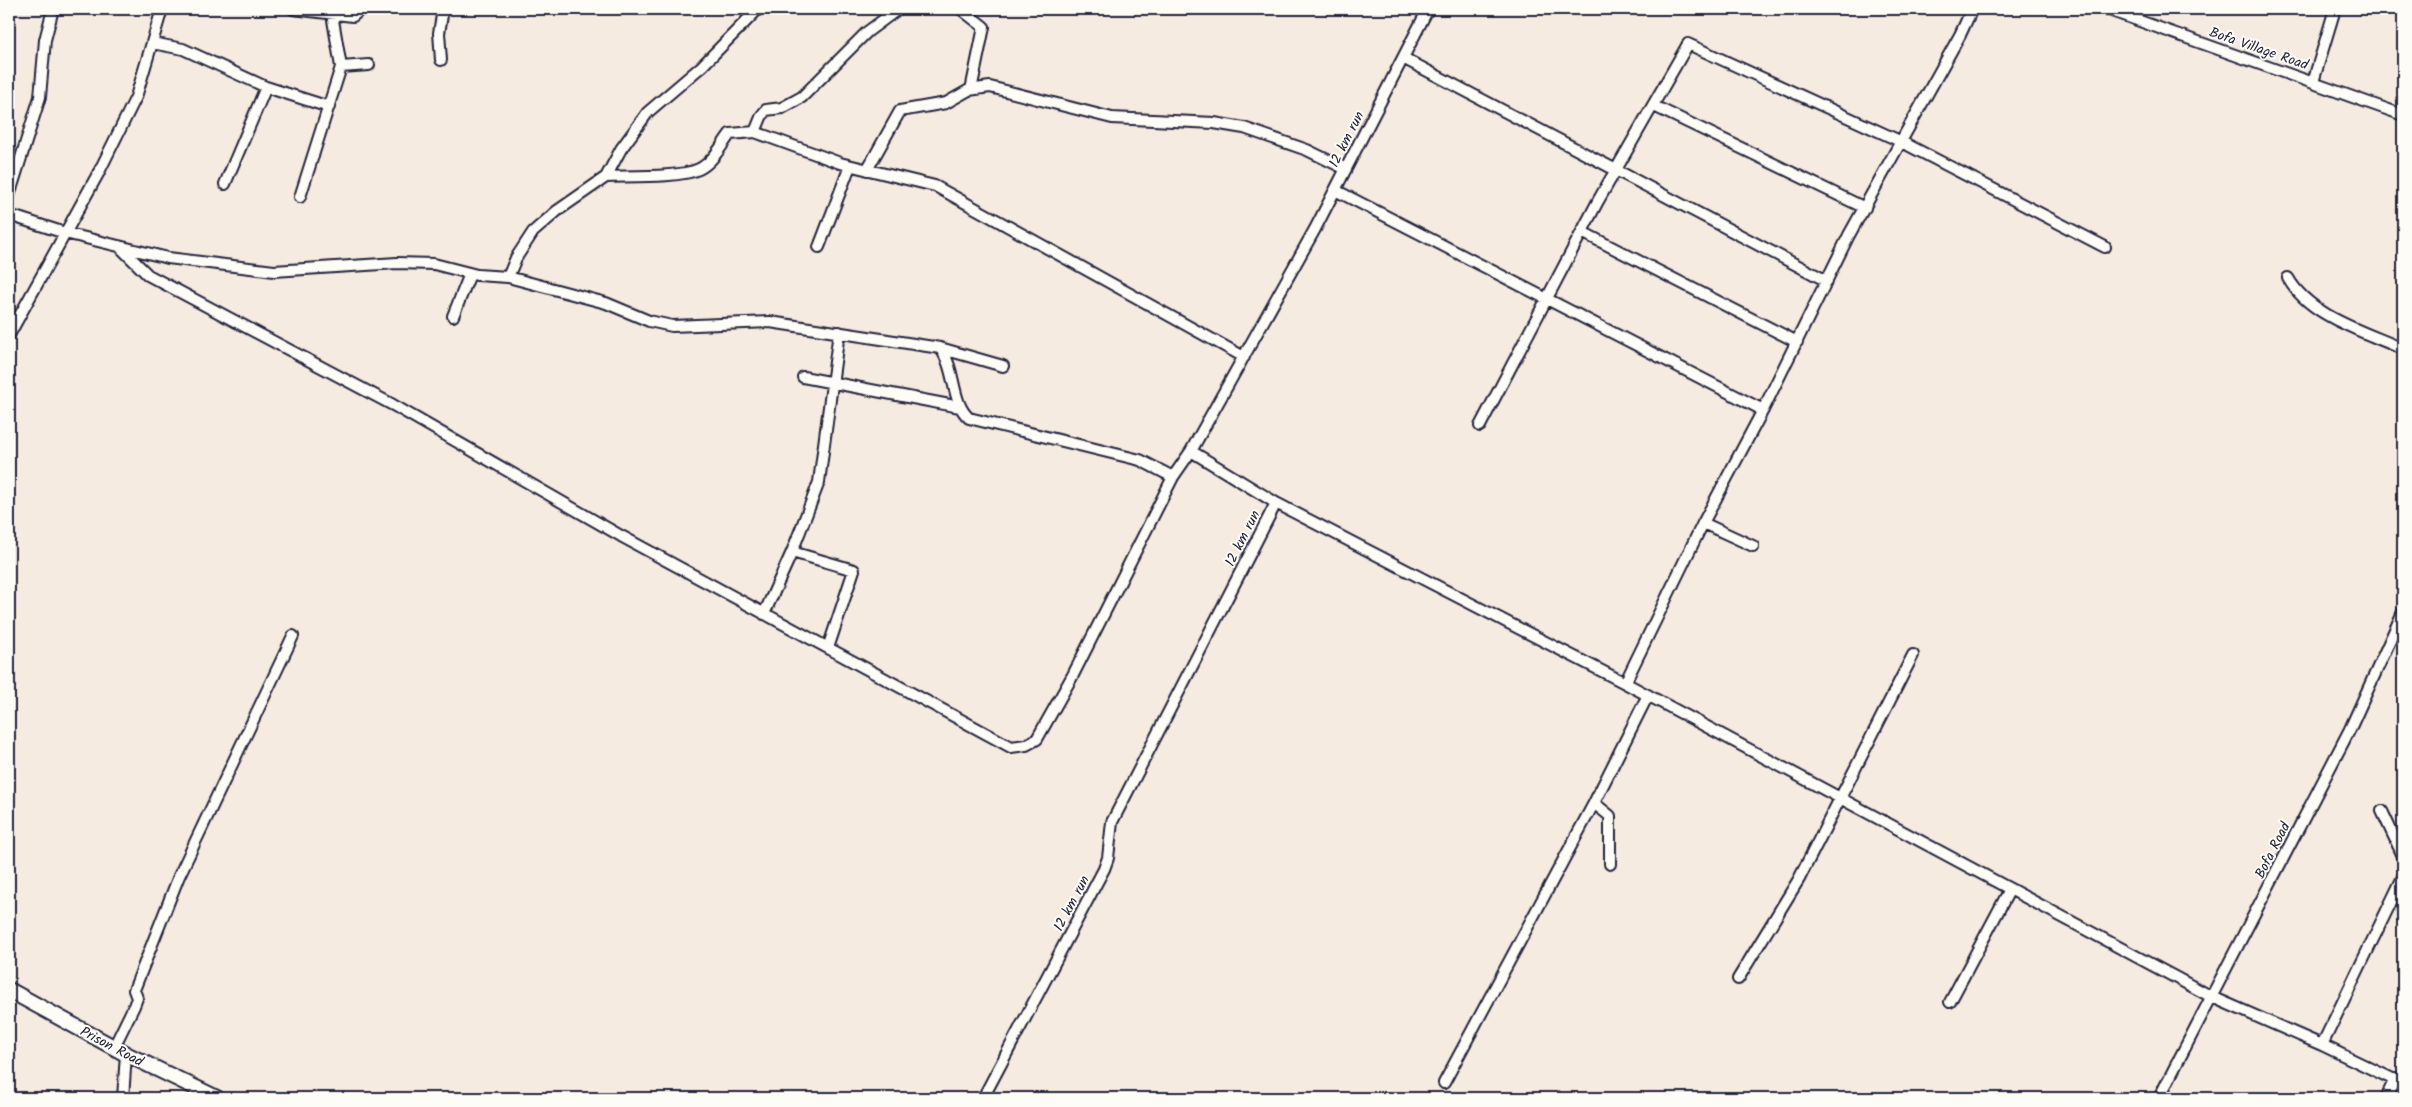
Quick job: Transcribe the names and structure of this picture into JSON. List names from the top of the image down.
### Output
{
  "streets": {
    "street": [
      "Bofa Village Road",
      "12 km run",
      "Bofa Road",
      "Prison Road"
    ]
  }
}
